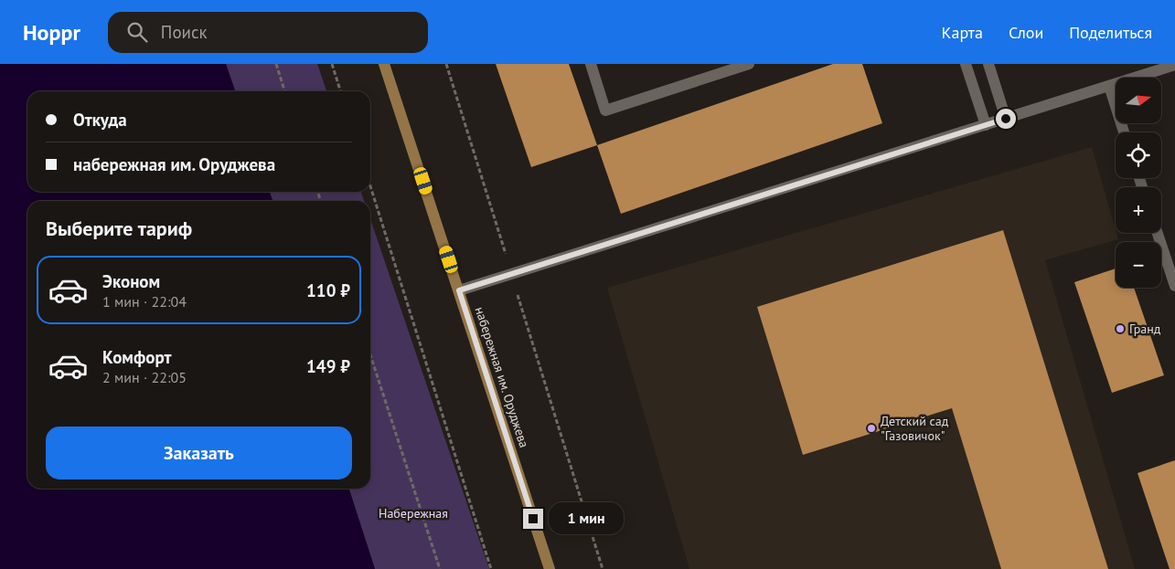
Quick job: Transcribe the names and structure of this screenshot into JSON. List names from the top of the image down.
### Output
{
  "streets": {
    "street": ["набережная им. Оруджева"]
  },
  "parks": ["Набережная"],
  "places": ["Гранд", "Детский сад \"Газовичок\""],
  "north": "right",
  "page": {
    "header": "Hoppr",
    "search": "Поиск",
    "nav": ["Карта", "Слои", "Поделиться"],
    "map_buttons": ["+", "−"],
    "banner": ["Откуда", "набережная им. Оруджева"],
    "heading": "Выберите тариф",
    "list": [
      {
        "name": "Эконом",
        "note": "1 мин · 22:04",
        "value": "110 ₽"
      },
      {
        "name": "Комфорт",
        "note": "2 мин · 22:05",
        "value": "149 ₽"
      }
    ],
    "buttons": "Заказать",
    "bubble": "1 мин"
  }
}
